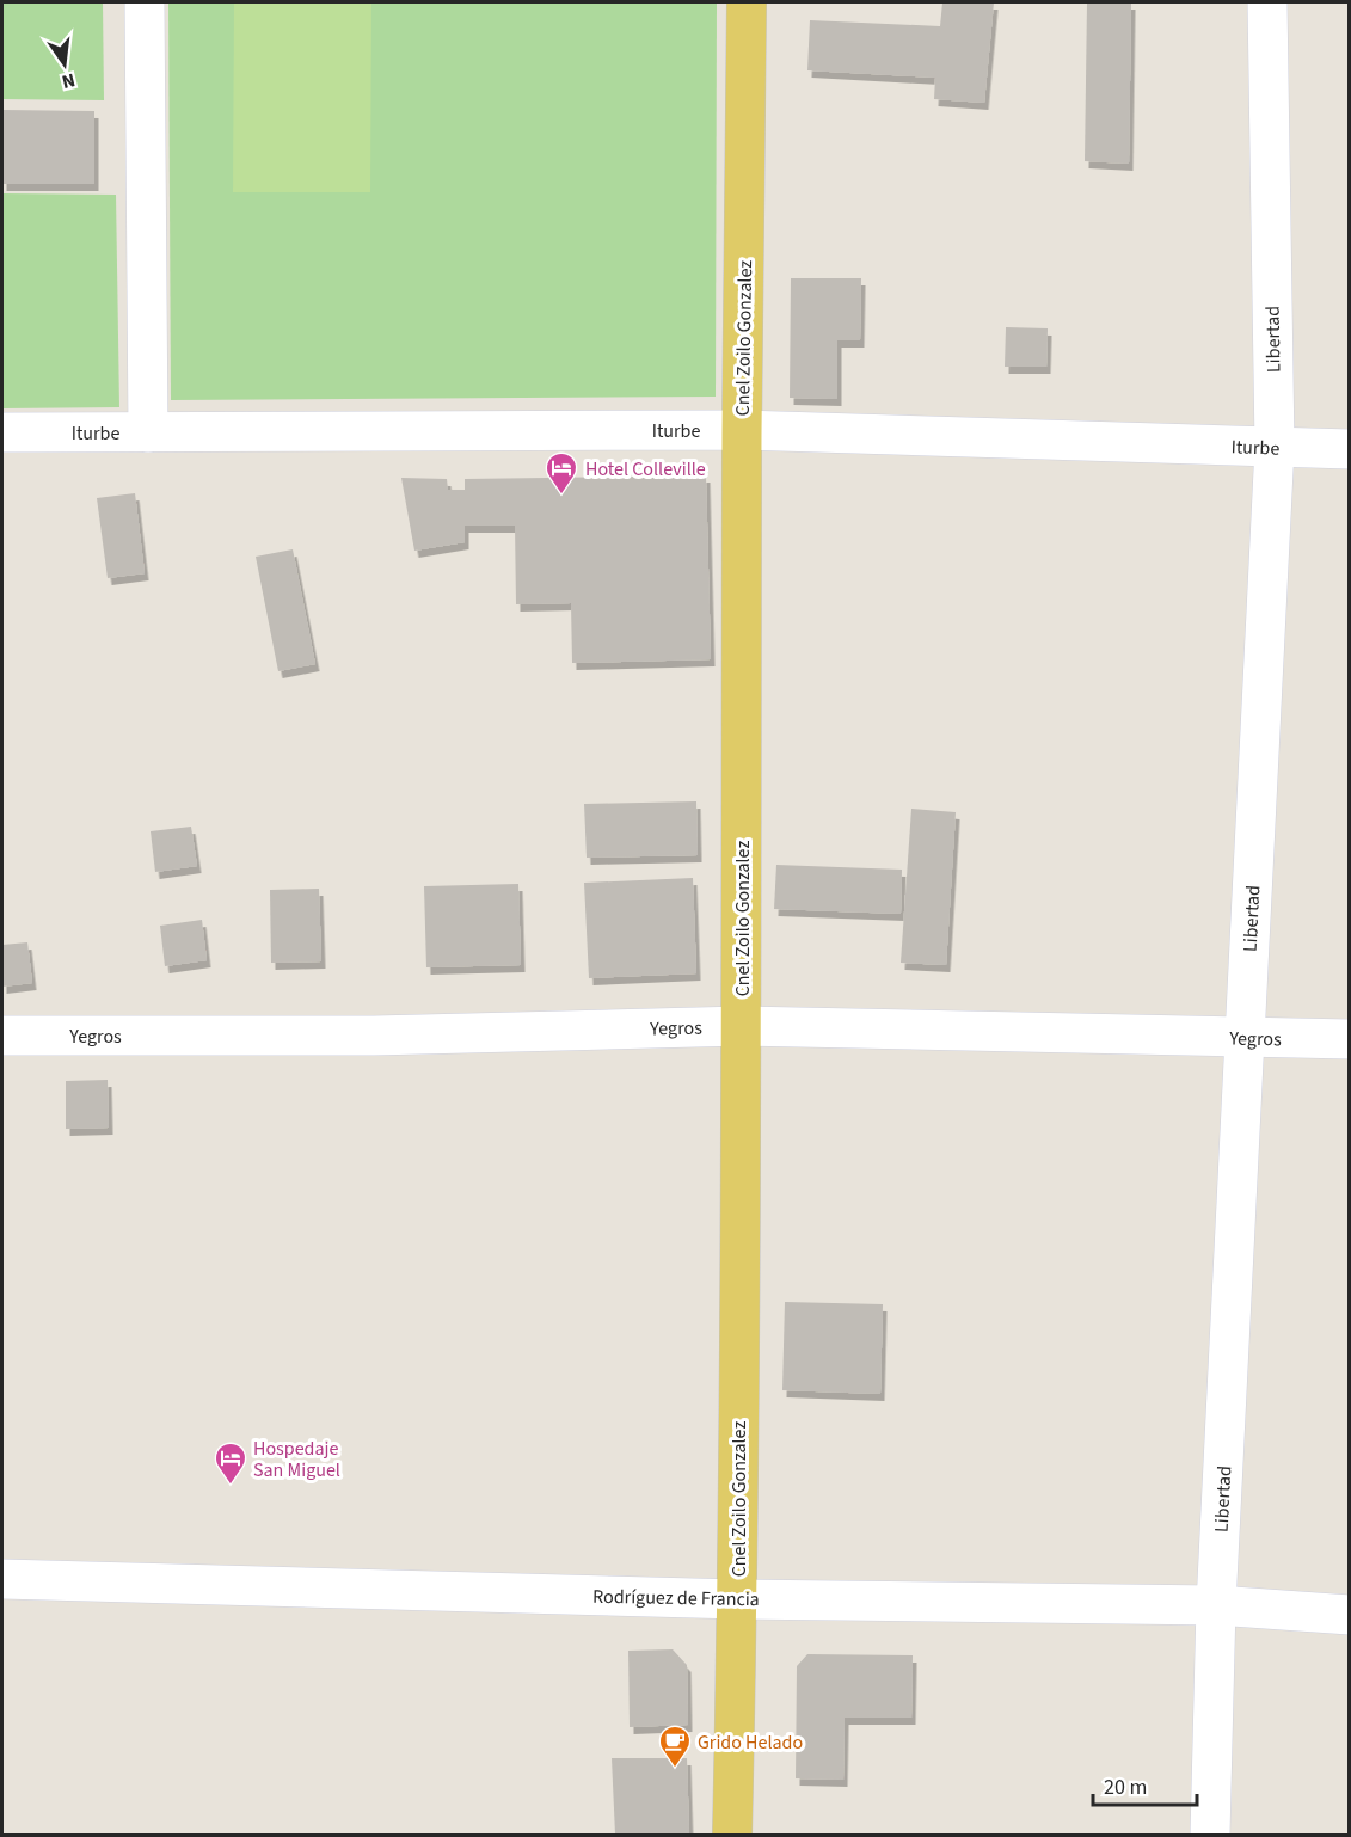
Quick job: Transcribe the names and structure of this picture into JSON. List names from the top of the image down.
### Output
{
  "streets": {
    "main road": ["Cnel Zoilo Gonzalez"],
    "street": [
      "Libertad",
      "Iturbe",
      "Yegros",
      "Rodríguez de Francia"
    ]
  },
  "crossings": [
    ["Cnel Zoilo Gonzalez", "Iturbe"],
    ["Cnel Zoilo Gonzalez", "Yegros"],
    ["Cnel Zoilo Gonzalez", "Rodríguez de Francia"],
    ["Libertad", "Iturbe"],
    ["Libertad", "Yegros"],
    ["Libertad", "Rodríguez de Francia"]
  ],
  "places": {
    "hotel": ["Hotel Colleville", "Hospedaje San Miguel"],
    "cafe": ["Grido Helado"]
  },
  "scale_bar": "20 m",
  "north": "bottom"
}
